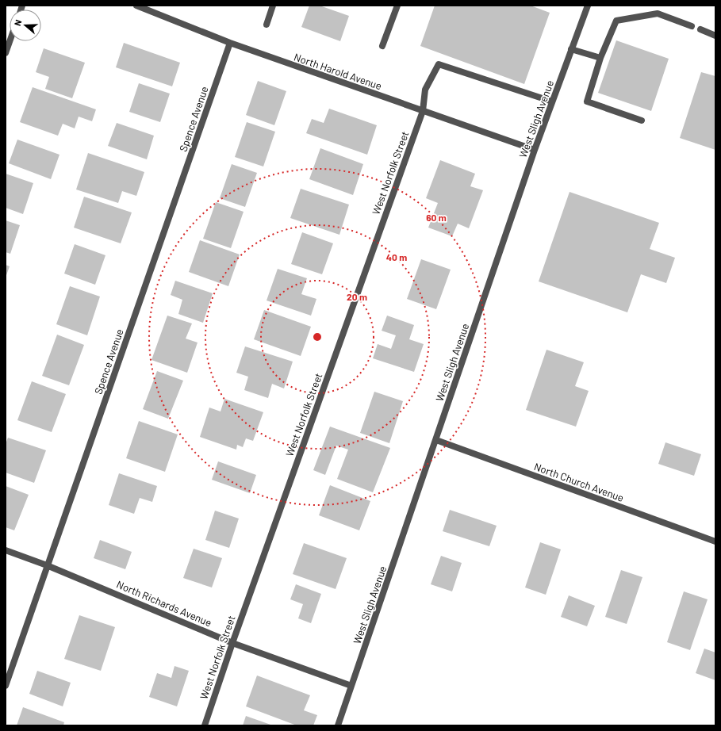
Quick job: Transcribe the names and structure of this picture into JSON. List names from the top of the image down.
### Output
{
  "streets": {
    "street": [
      "North Harold Avenue",
      "Spence Avenue",
      "West Sligh Avenue",
      "West Norfolk Street",
      "North Church Avenue",
      "North Richards Avenue"
    ]
  },
  "crossings": [
    ["North Harold Avenue", "Spence Avenue"],
    ["North Harold Avenue", "West Sligh Avenue"],
    ["North Harold Avenue", "West Norfolk Street"],
    ["Spence Avenue", "North Richards Avenue"],
    ["West Sligh Avenue", "West Norfolk Street"],
    ["West Sligh Avenue", "North Church Avenue"],
    ["West Sligh Avenue", "North Richards Avenue"],
    ["West Norfolk Street", "North Richards Avenue"]
  ],
  "north": "left",
  "rings": ["60 m", "40 m", "20 m"]
}
